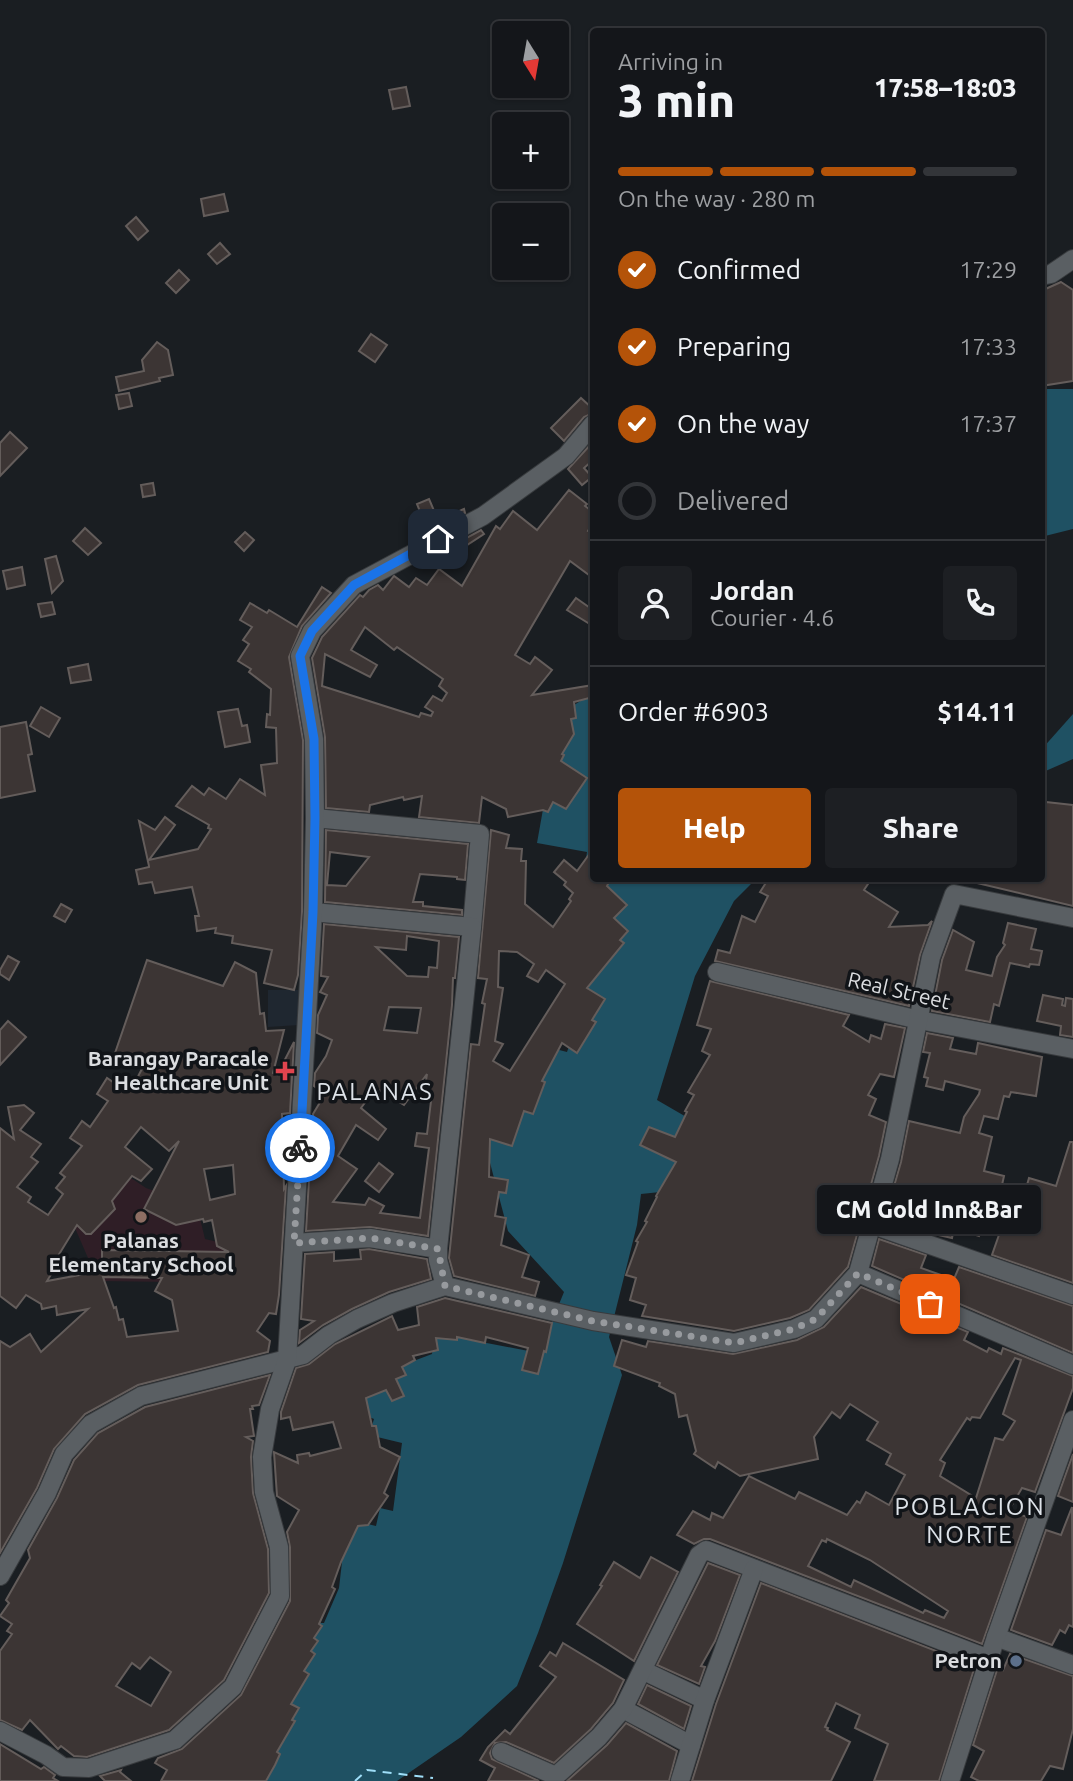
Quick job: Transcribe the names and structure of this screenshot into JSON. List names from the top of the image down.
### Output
{
  "streets": {
    "street": ["Real Street"]
  },
  "districts": ["PALANAS", "POBLACION NORTE"],
  "places": {
    "health": ["Barangay Paracale Healthcare Unit"],
    "other": ["Palanas Elementary School", "CM Gold Inn&Bar", "Petron"]
  },
  "north": "bottom",
  "page": {
    "map_buttons": ["+", "−"],
    "heading": ["3 min", "Arriving in", "17:58–18:03"],
    "panel": [
      "Jordan",
      "Courier · 4.6",
      "Order #6903",
      "$14.11"
    ],
    "bar": "On the way · 280 m",
    "list": [
      ["Confirmed", "17:29"],
      ["Preparing", "17:33"],
      ["On the way", "17:37"],
      "Delivered"
    ],
    "buttons": ["Help", "Share"],
    "bubble": "CM Gold Inn&Bar"
  }
}
